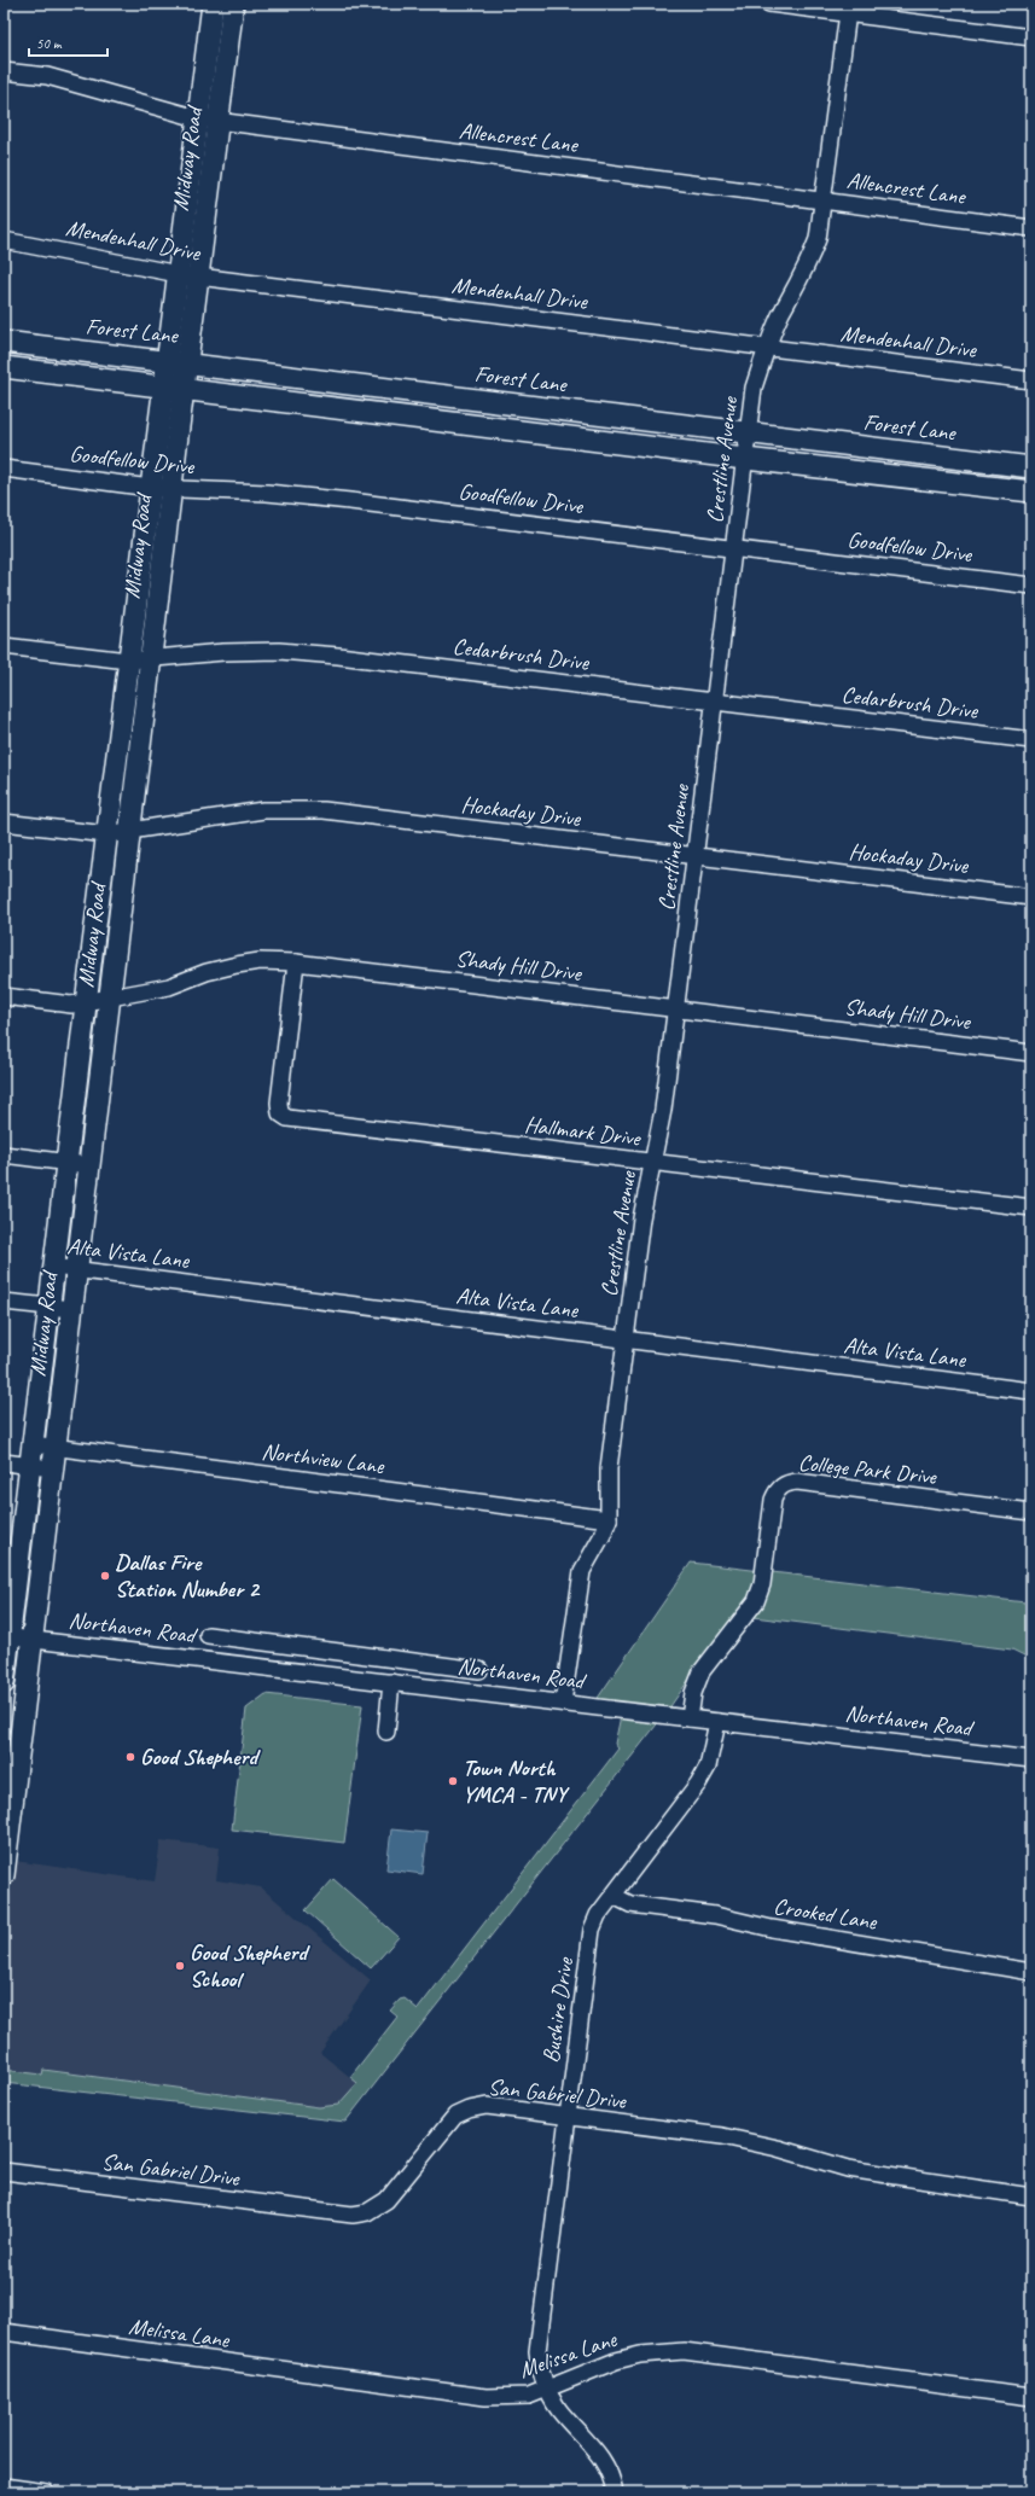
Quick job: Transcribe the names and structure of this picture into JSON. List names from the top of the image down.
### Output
{
  "streets": {
    "main road": ["Midway Road", "Forest Lane"],
    "street": [
      "Allencrest Lane",
      "Mendenhall Drive",
      "Goodfellow Drive",
      "Crestline Avenue",
      "Cedarbrush Drive",
      "Hockaday Drive",
      "Shady Hill Drive",
      "Hallmark Drive",
      "Alta Vista Lane",
      "Northview Lane",
      "College Park Drive",
      "Northaven Road",
      "Crooked Lane",
      "Bushire Drive",
      "San Gabriel Drive",
      "Melissa Lane"
    ]
  },
  "crossings": [
    ["Allencrest Lane", "Midway Road"],
    ["Allencrest Lane", "Crestline Avenue"],
    ["Midway Road", "Mendenhall Drive"],
    ["Midway Road", "Forest Lane"],
    ["Midway Road", "Goodfellow Drive"],
    ["Midway Road", "Cedarbrush Drive"],
    ["Midway Road", "Hockaday Drive"],
    ["Midway Road", "Shady Hill Drive"],
    ["Midway Road", "Alta Vista Lane"],
    ["Midway Road", "Northview Lane"],
    ["Midway Road", "Northaven Road"],
    ["Mendenhall Drive", "Crestline Avenue"],
    ["Forest Lane", "Crestline Avenue"],
    ["Goodfellow Drive", "Crestline Avenue"],
    ["Crestline Avenue", "Cedarbrush Drive"],
    ["Crestline Avenue", "Hockaday Drive"],
    ["Crestline Avenue", "Shady Hill Drive"],
    ["Crestline Avenue", "Hallmark Drive"],
    ["Crestline Avenue", "Alta Vista Lane"],
    ["Crestline Avenue", "Northview Lane"],
    ["Crestline Avenue", "Northaven Road"],
    ["Shady Hill Drive", "Hallmark Drive"],
    ["College Park Drive", "Northaven Road"],
    ["Northaven Road", "Bushire Drive"],
    ["Crooked Lane", "Bushire Drive"],
    ["Bushire Drive", "San Gabriel Drive"],
    ["Bushire Drive", "Melissa Lane"]
  ],
  "places": [
    "Dallas Fire Station Number 2",
    "Good Shepherd",
    "Town North YMCA - TNY",
    "Good Shepherd School"
  ],
  "scale_bar": "50 m"
}
